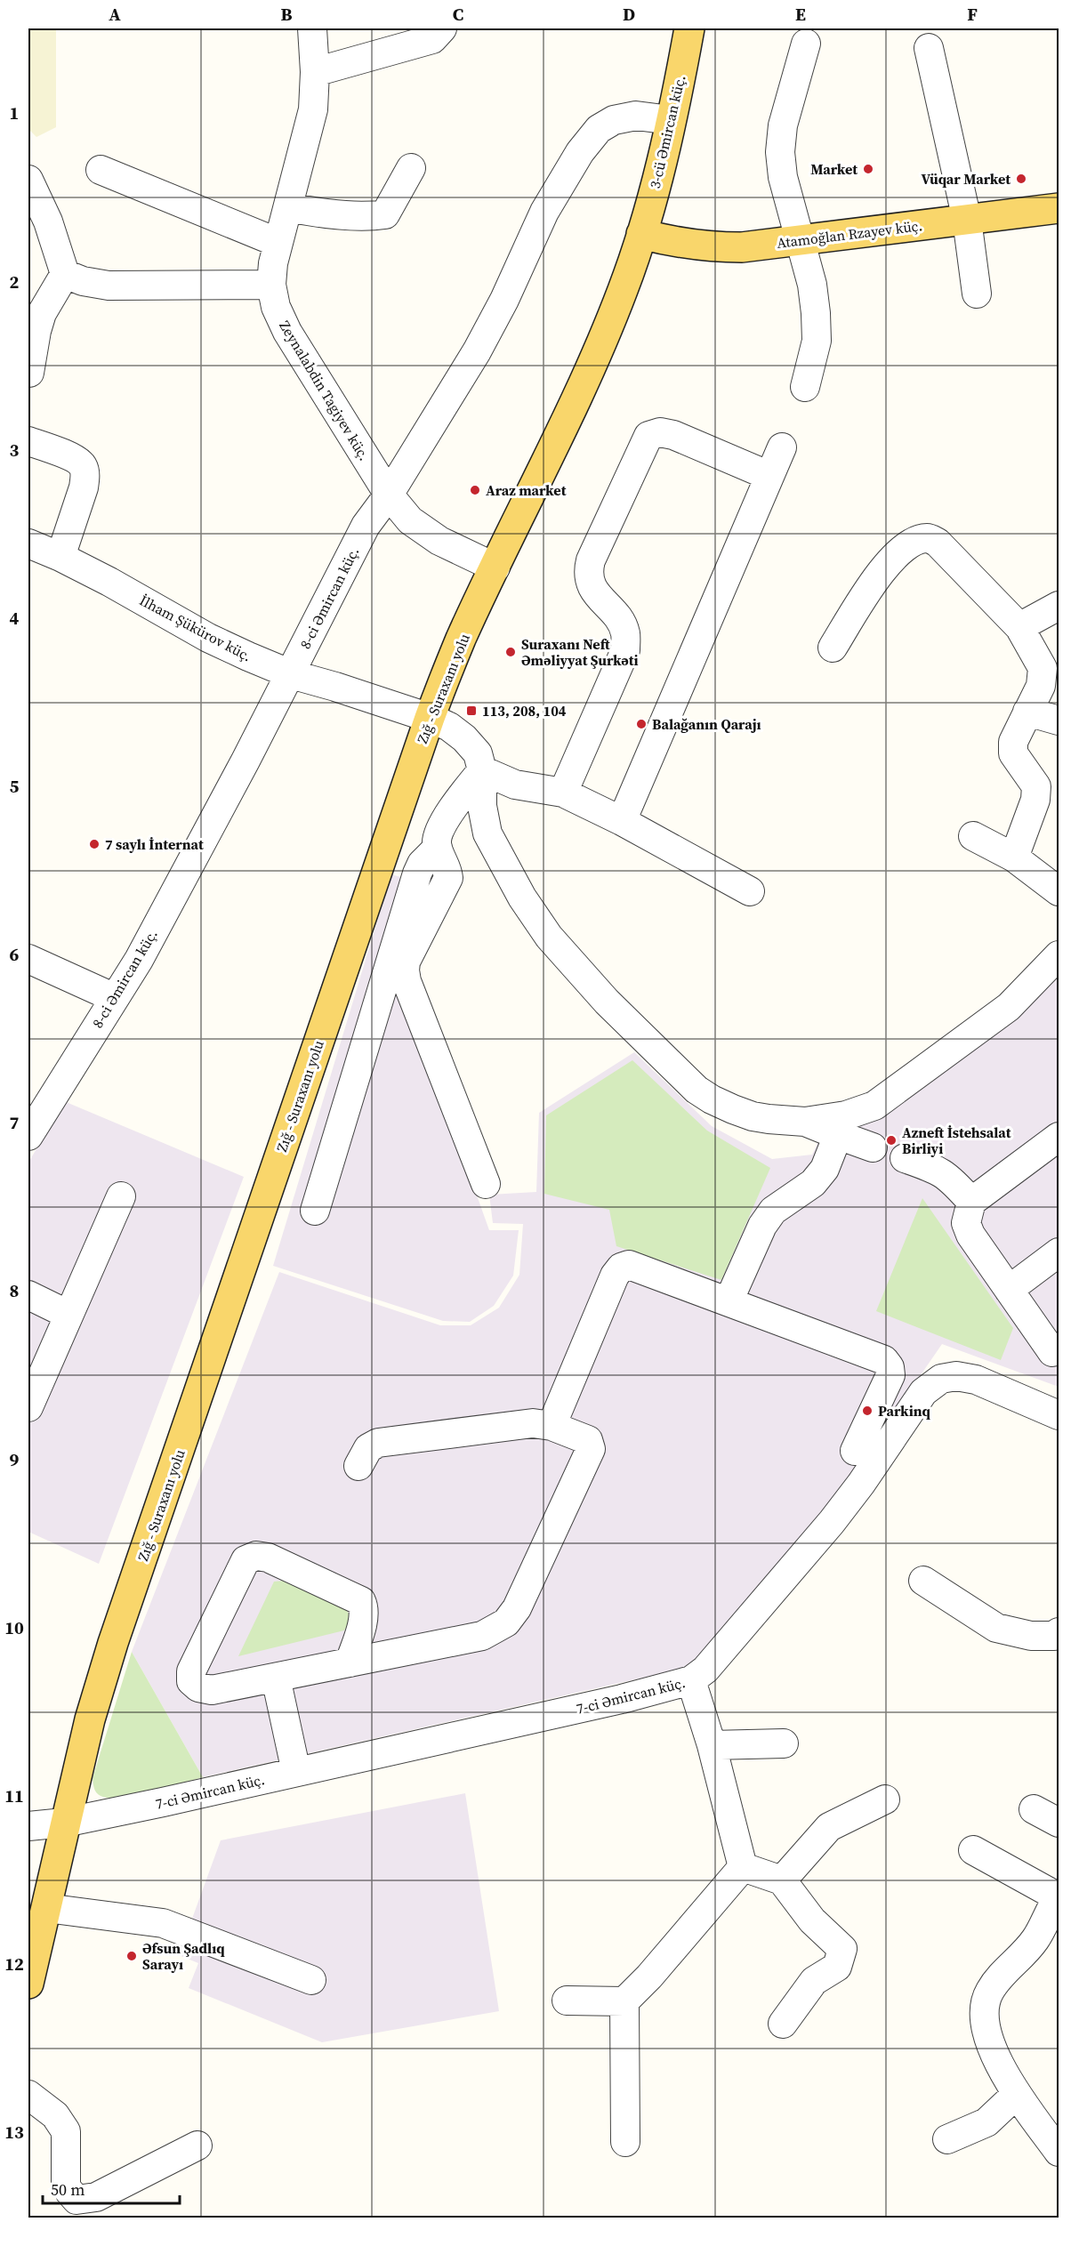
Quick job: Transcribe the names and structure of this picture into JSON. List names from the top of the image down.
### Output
{
  "streets": {
    "main road": ["3-cü Əmircan küç.", "Atamoğlan Rzayev küç.", "Zığ - Suraxanı yolu"],
    "street": [
      "Zeynalabdin Tagiyev küç.",
      "8-ci Əmircan küç.",
      "İlham Şükürov küç.",
      "7-ci Əmircan küç."
    ]
  },
  "crossings": [
    ["3-cü Əmircan küç.", "Atamoğlan Rzayev küç."],
    ["3-cü Əmircan küç.", "8-ci Əmircan küç."],
    ["3-cü Əmircan küç.", "Zığ - Suraxanı yolu"],
    ["Atamoğlan Rzayev küç.", "Zığ - Suraxanı yolu"],
    ["Zeynalabdin Tagiyev küç.", "8-ci Əmircan küç."],
    ["Zeynalabdin Tagiyev küç.", "Zığ - Suraxanı yolu"],
    ["8-ci Əmircan küç.", "İlham Şükürov küç."],
    ["İlham Şükürov küç.", "Zığ - Suraxanı yolu"],
    ["Zığ - Suraxanı yolu", "7-ci Əmircan küç."]
  ],
  "places": {
    "other": [
      "Market",
      "Vüqar Market",
      "Araz market",
      "Suraxanı Neft Əməliyyat Şurkəti",
      "Balağanın Qarajı",
      "7 saylı İnternat",
      "Azneft İstehsalat Birliyi",
      "Parkinq",
      "Əfsun Şadlıq Sarayı"
    ],
    "transit": ["113, 208, 104"]
  },
  "scale_bar": "50 m",
  "grid": {
    "columns": [
      "A",
      "B",
      "C",
      "D",
      "E",
      "F"
    ],
    "rows": [
      "1",
      "2",
      "3",
      "4",
      "5",
      "6",
      "7",
      "8",
      "9",
      "10",
      "11",
      "12",
      "13"
    ]
  }
}
